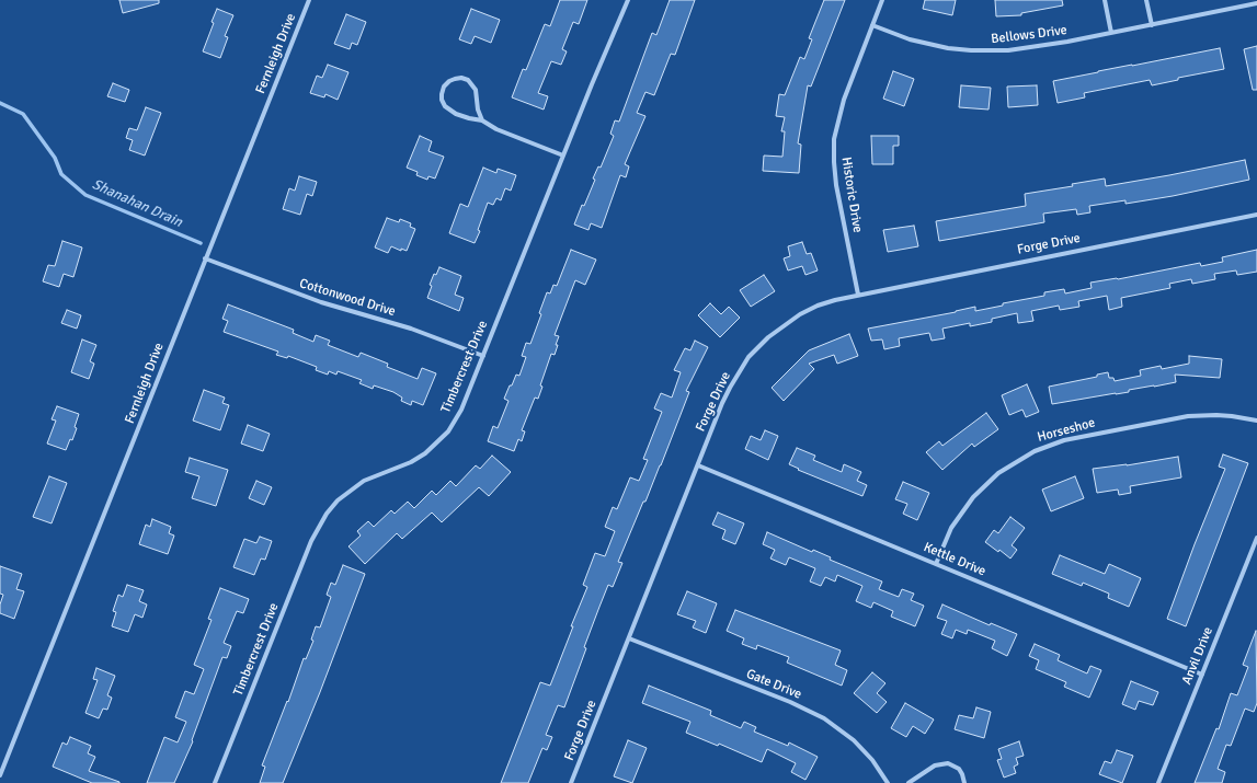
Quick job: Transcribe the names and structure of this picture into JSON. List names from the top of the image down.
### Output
{
  "streets": {
    "street": [
      "Bellows Drive",
      "Fernleigh Drive",
      "Historic Drive",
      "Forge Drive",
      "Cottonwood Drive",
      "Timbercrest Drive",
      "Horseshoe",
      "Kettle Drive",
      "Anvil Drive",
      "Gate Drive"
    ]
  },
  "crossings": [
    ["Bellows Drive", "Historic Drive"],
    ["Fernleigh Drive", "Cottonwood Drive"],
    ["Historic Drive", "Forge Drive"],
    ["Forge Drive", "Kettle Drive"],
    ["Forge Drive", "Gate Drive"],
    ["Cottonwood Drive", "Timbercrest Drive"],
    ["Horseshoe", "Kettle Drive"],
    ["Kettle Drive", "Anvil Drive"]
  ],
  "water": ["Shanahan Drain"]
}
